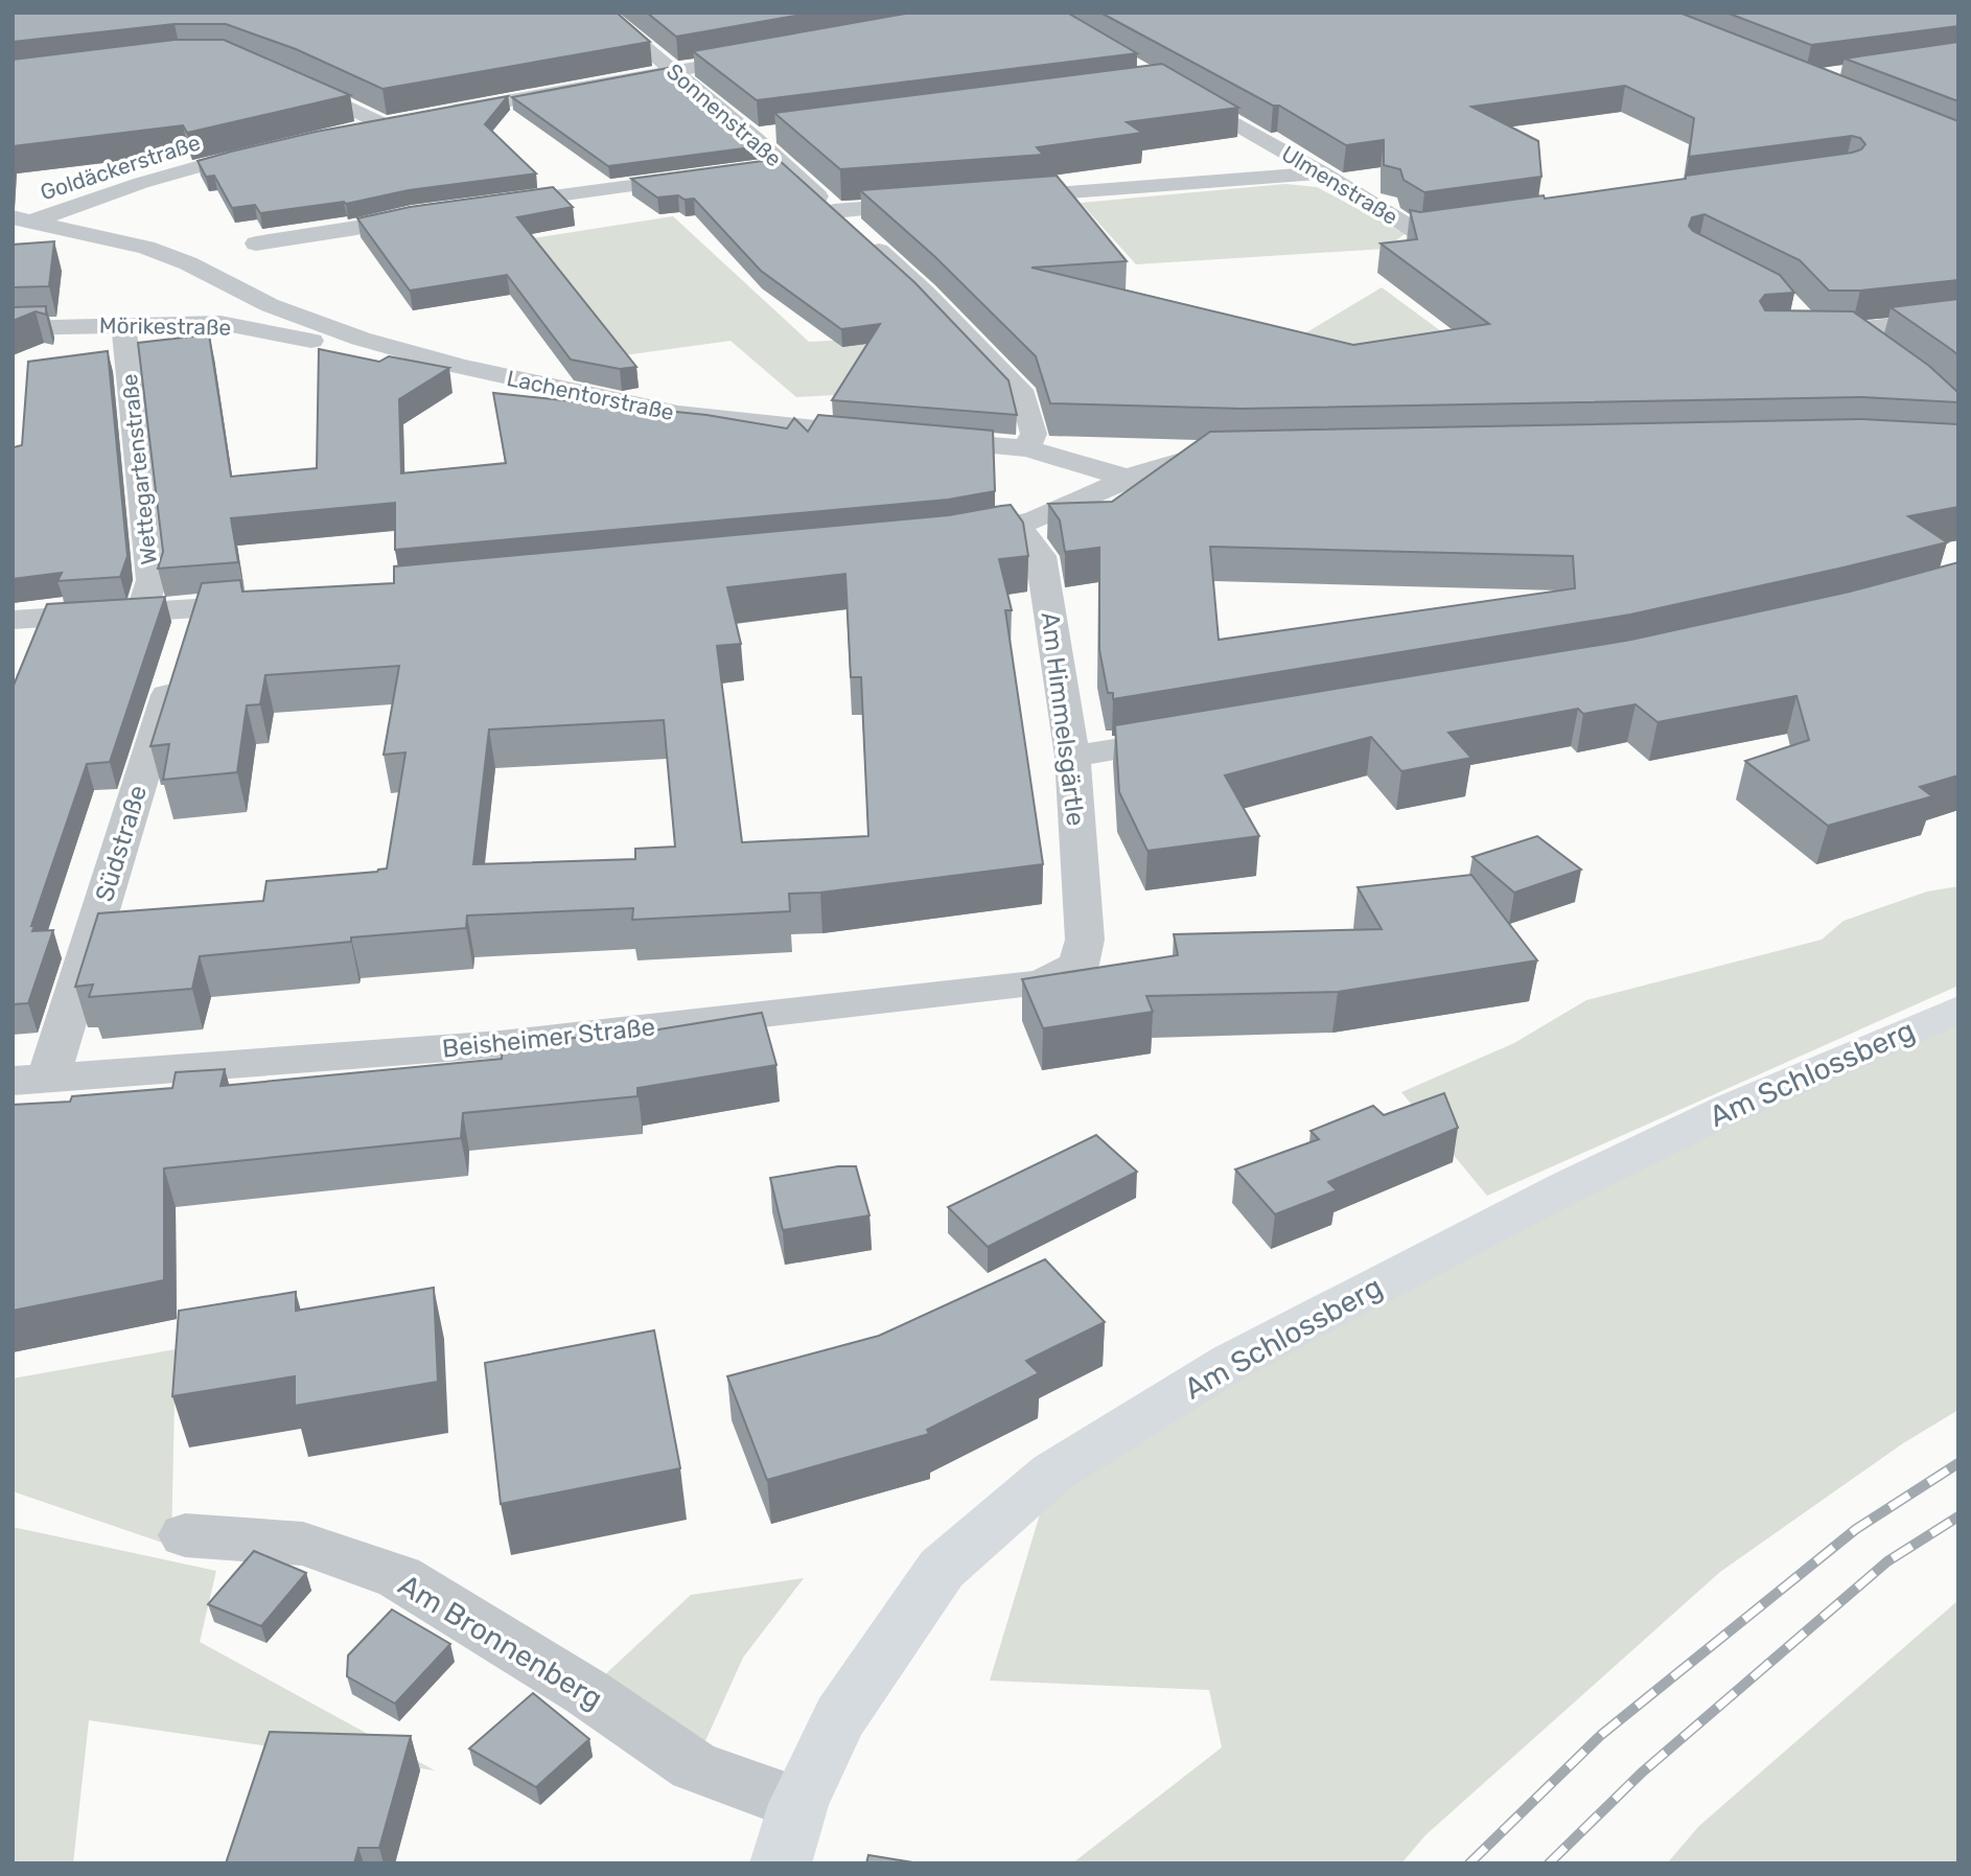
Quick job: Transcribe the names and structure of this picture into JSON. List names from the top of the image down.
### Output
{
  "streets": {
    "main road": ["Am Schlossberg"],
    "street": [
      "Sonnenstraße",
      "Goldäckerstraße",
      "Ulmenstraße",
      "Mörikestraße",
      "Lachentorstraße",
      "Wettegartenstraße",
      "Am Himmelsgärtle",
      "Südstraße",
      "Beisheimer Straße",
      "Am Bronnenberg"
    ]
  },
  "crossings": [
    ["Sonnenstraße", "Lachentorstraße"],
    ["Goldäckerstraße", "Lachentorstraße"],
    ["Mörikestraße", "Lachentorstraße"],
    ["Mörikestraße", "Wettegartenstraße"],
    ["Am Himmelsgärtle", "Beisheimer Straße"],
    ["Südstraße", "Beisheimer Straße"],
    ["Am Schlossberg", "Am Bronnenberg"]
  ]
}
